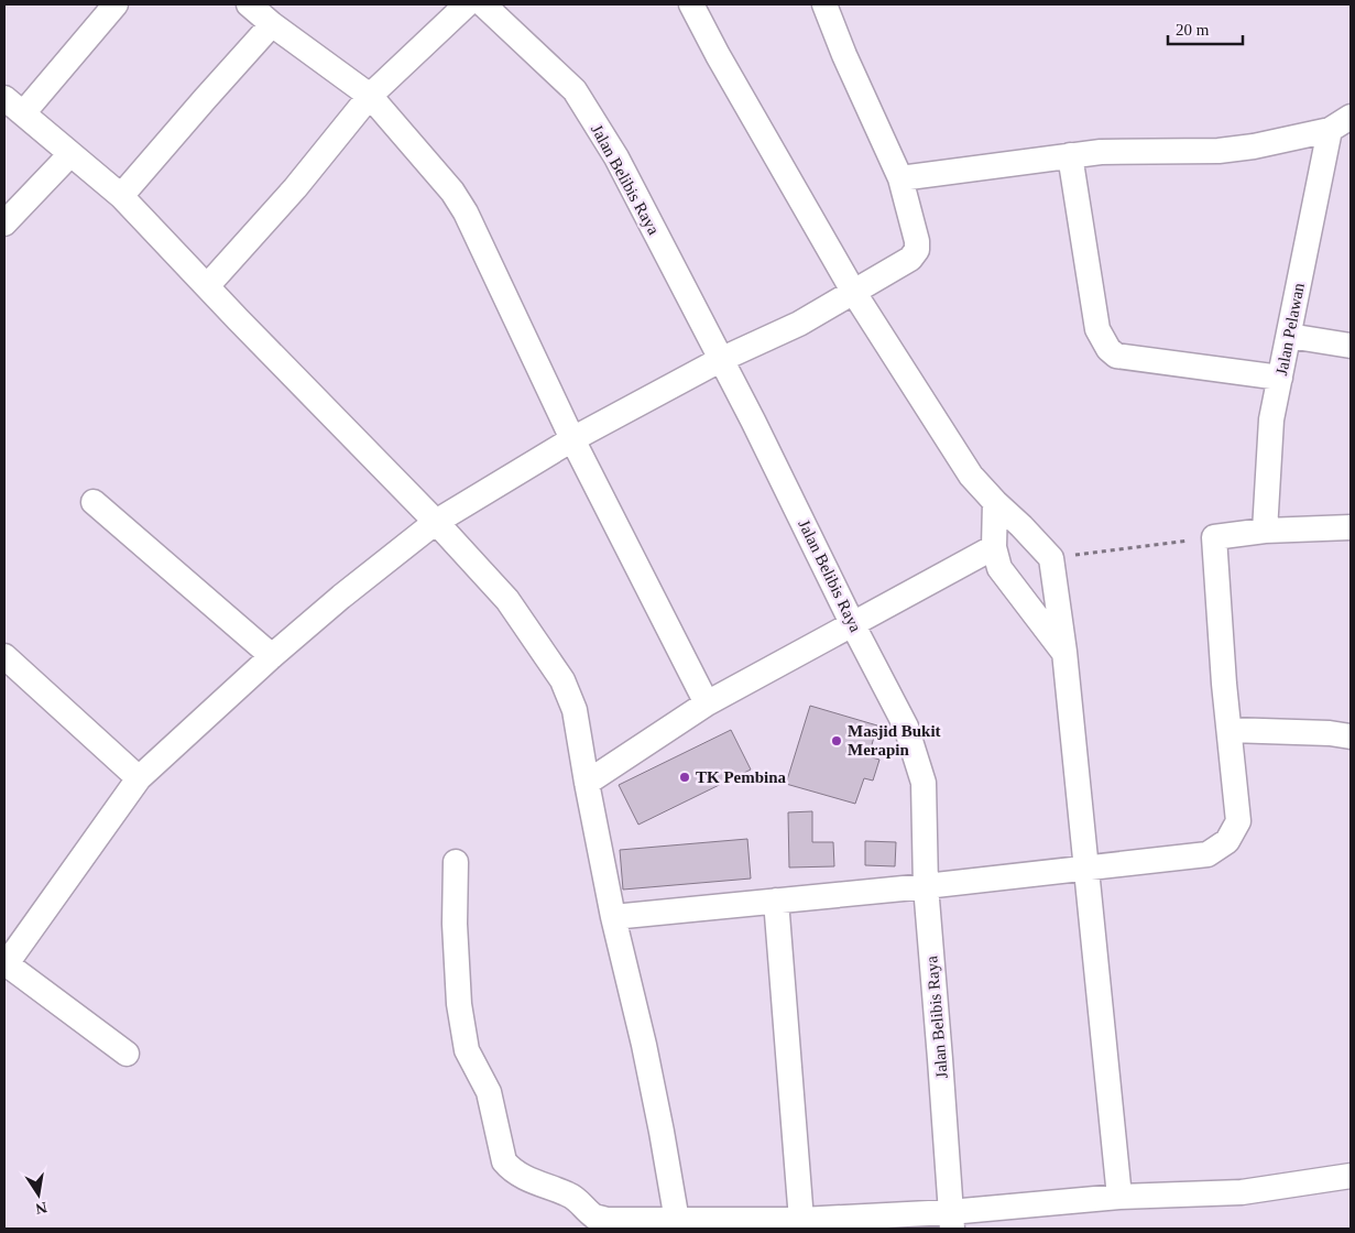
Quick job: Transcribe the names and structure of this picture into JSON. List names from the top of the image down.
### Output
{
  "streets": {
    "street": ["Jalan Belibis Raya", "Jalan Pelawan"]
  },
  "places": ["Masjid Bukit Merapin", "TK Pembina"],
  "scale_bar": "20 m",
  "north": "bottom"
}
